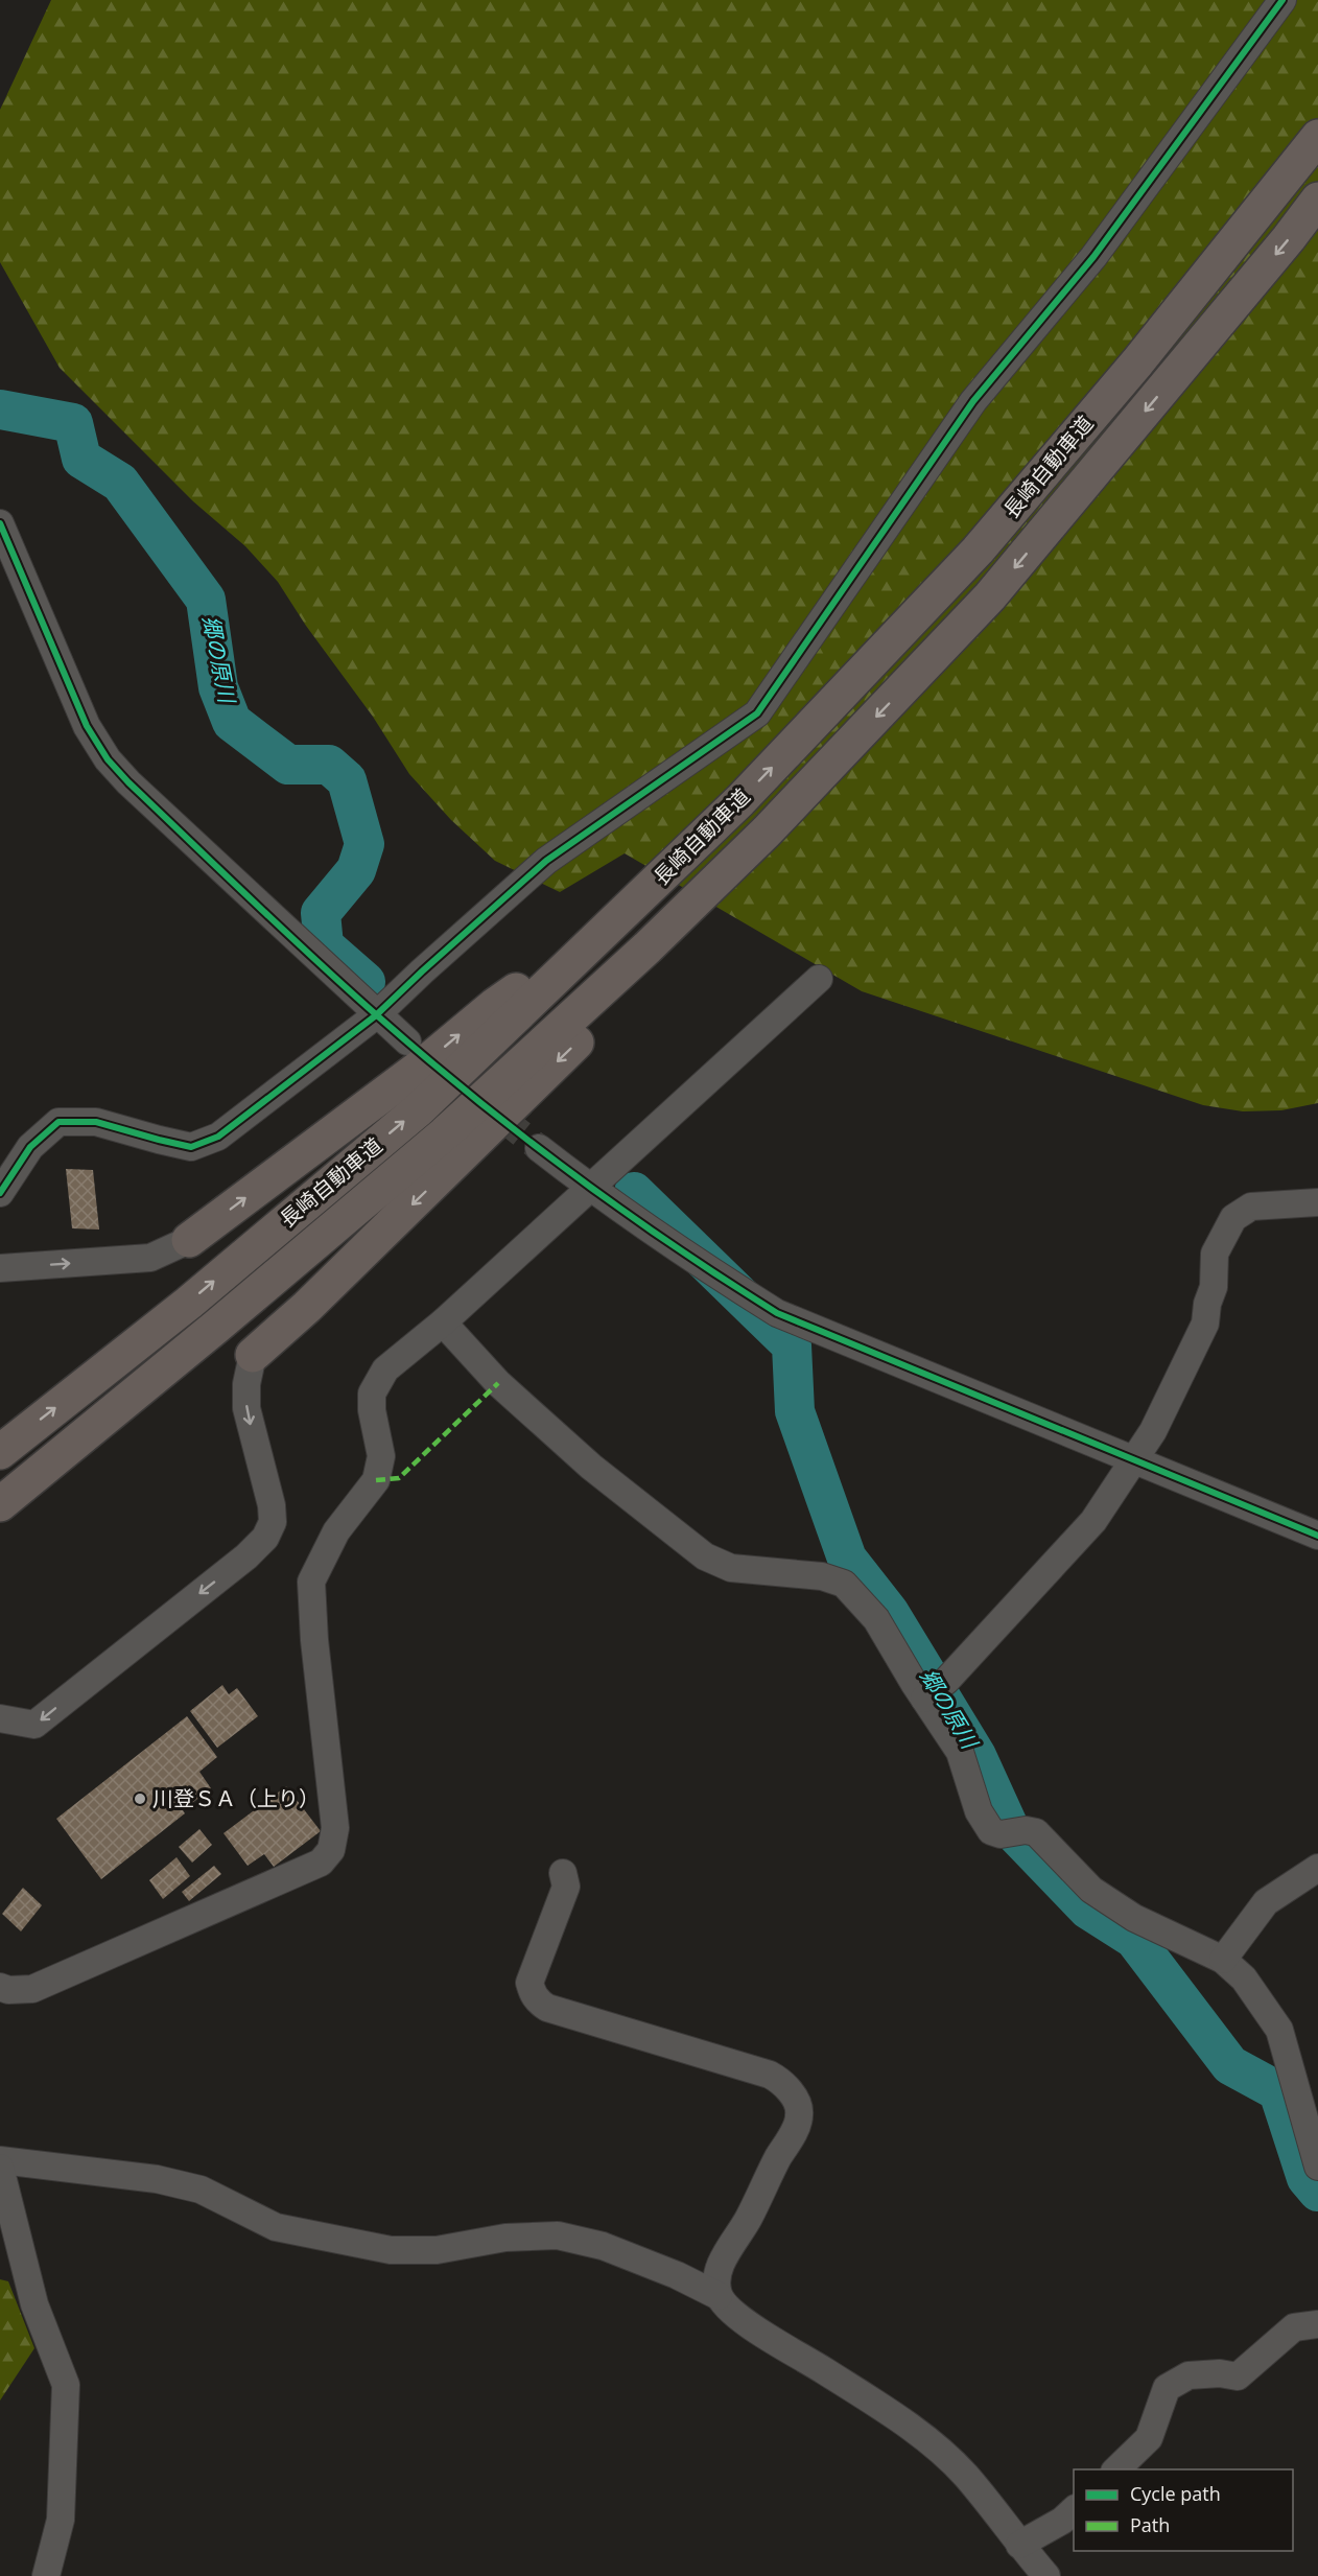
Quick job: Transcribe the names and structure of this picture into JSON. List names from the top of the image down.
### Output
{
  "streets": {
    "highway": ["長崎自動車道"]
  },
  "water": ["郷の原川"],
  "places": ["川登ＳＡ（上り）"],
  "legend": ["Cycle path", "Path"]
}
